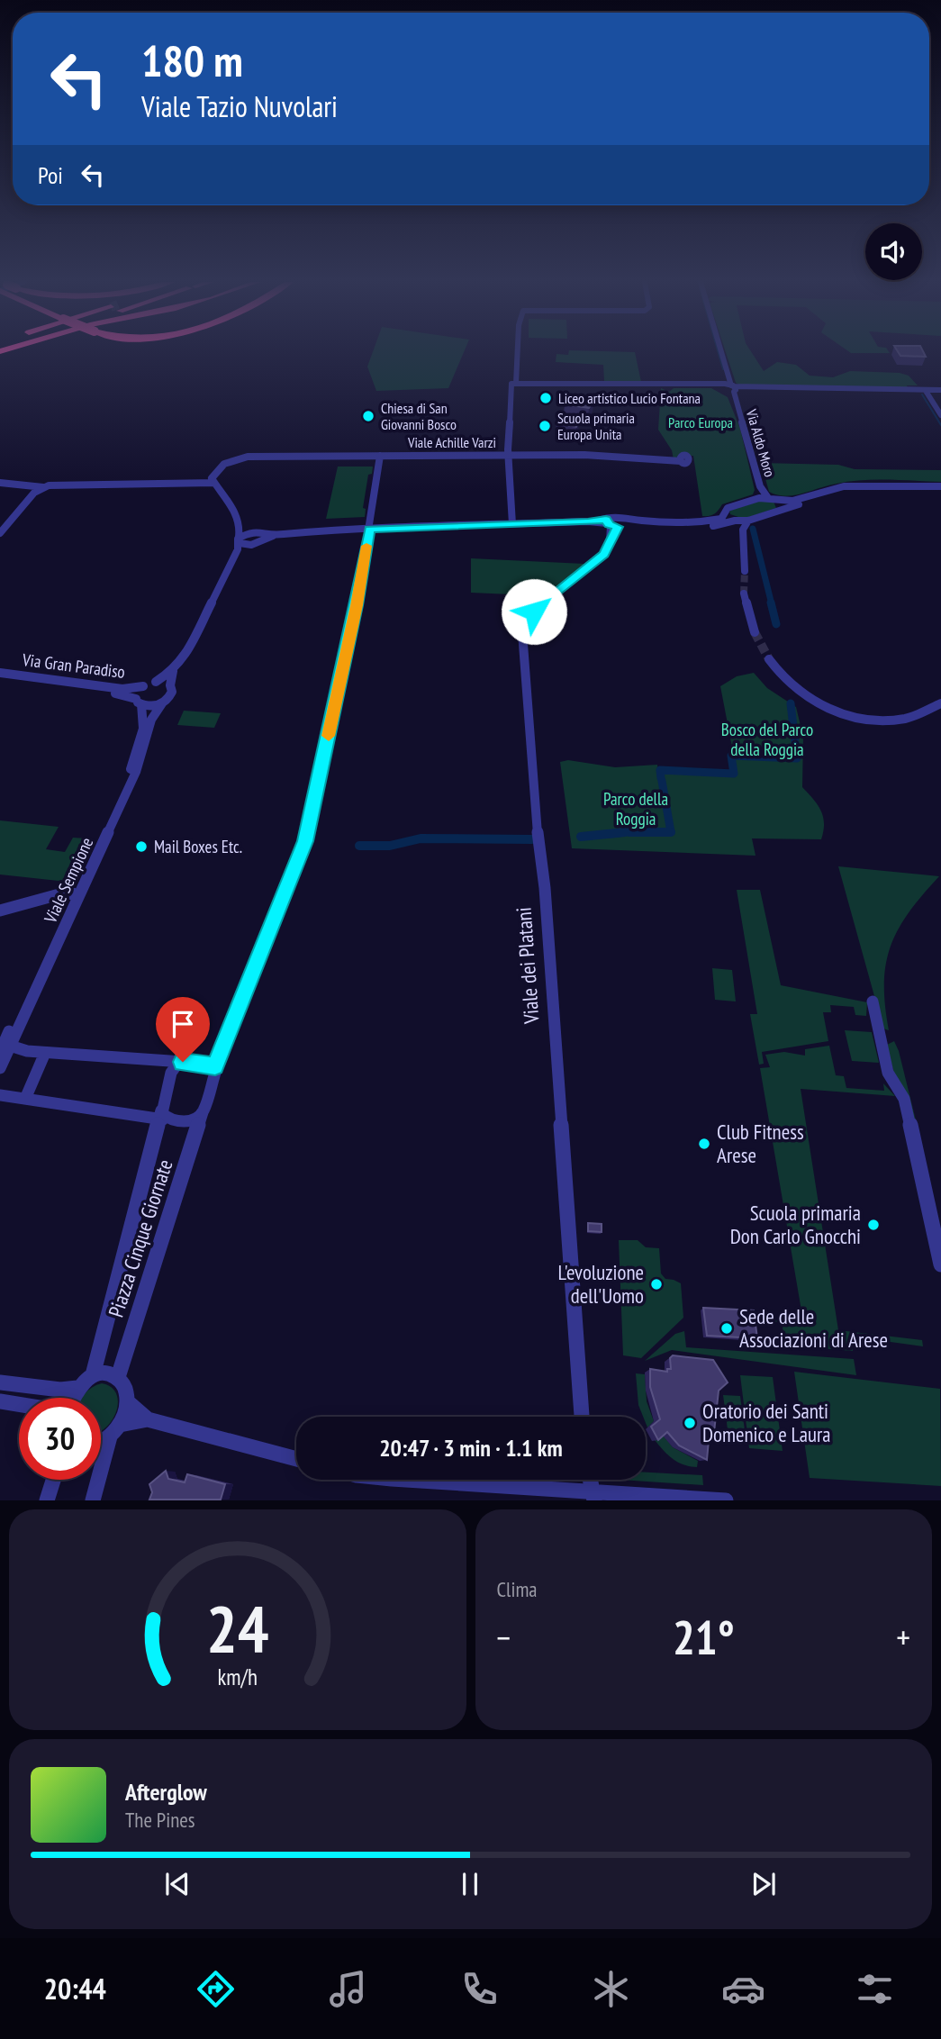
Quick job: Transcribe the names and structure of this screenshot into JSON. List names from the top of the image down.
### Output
{
  "streets": {
    "street": [
      "Viale Achille Varzi",
      "Via Aldo Moro",
      "Via Gran Paradiso",
      "Viale Sempione",
      "Viale dei Platani",
      "Piazza Cinque Giornate"
    ]
  },
  "crossings": [
    ["Viale Achille Varzi", "Piazza Cinque Giornate"],
    ["Via Gran Paradiso", "Viale Sempione"]
  ],
  "parks": ["Parco Europa", "Bosco del Parco della Roggia", "Parco della Roggia"],
  "places": [
    "Liceo artistico Lucio Fontana",
    "Chiesa di San Giovanni Bosco",
    "Scuola primaria Europa Unita",
    "Mail Boxes Etc.",
    "Club Fitness Arese",
    "Scuola primaria Don Carlo Gnocchi",
    "L'evoluzione dell'Uomo",
    "Sede delle Associazioni di Arese",
    "Oratorio dei Santi Domenico e Laura"
  ],
  "page": {
    "turn": ["180 m", "Viale Tazio Nuvolari"],
    "then": "Poi",
    "limit": "30",
    "trip": "20:47 · 3 min · 1.1 km",
    "tile": "Clima",
    "heat": ["−", "21°", "+"],
    "song": ["Afterglow", "The Pines"],
    "tabs": "20:44",
    "gauge": ["24", "km/h"]
  }
}
